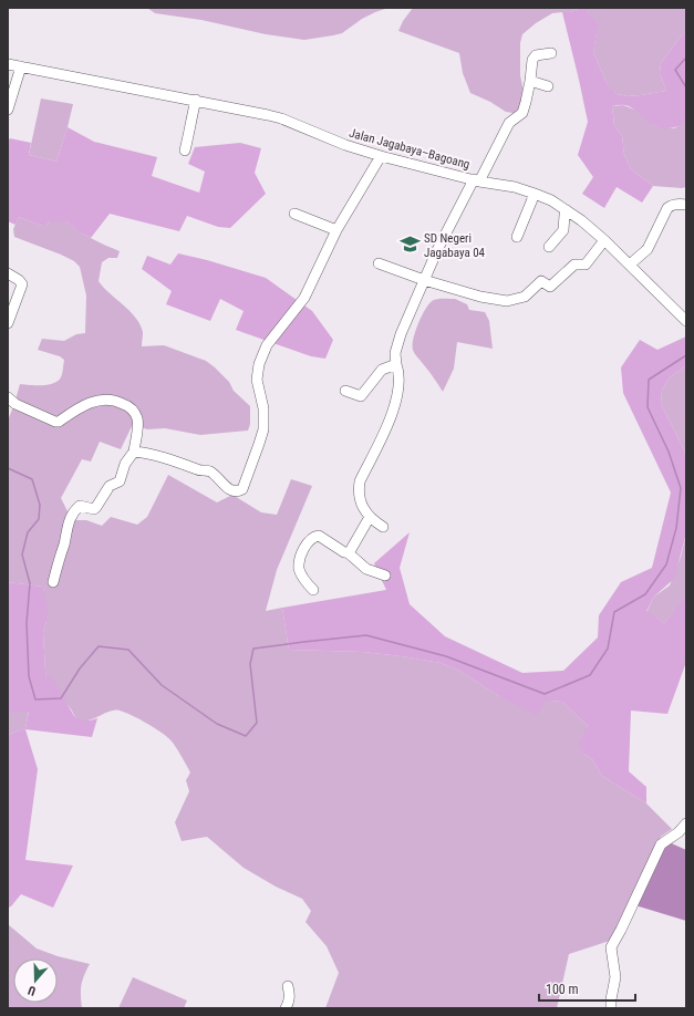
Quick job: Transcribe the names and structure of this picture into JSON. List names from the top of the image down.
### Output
{
  "streets": {
    "street": ["Jalan Jagabaya–Bagoang"]
  },
  "places": {
    "school or university": ["SD Negeri Jagabaya 04"]
  },
  "scale_bar": "100 m",
  "north": "bottom"
}
